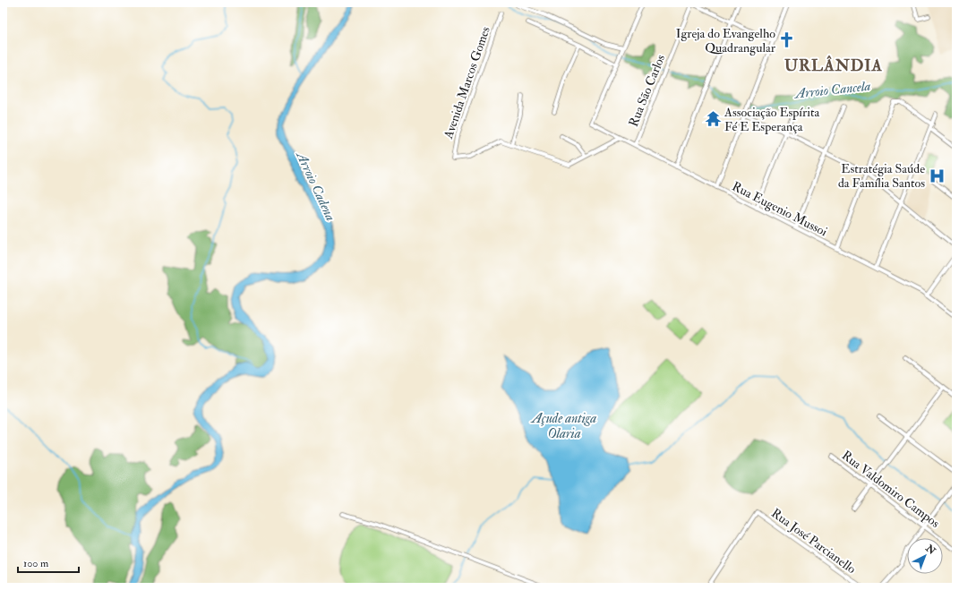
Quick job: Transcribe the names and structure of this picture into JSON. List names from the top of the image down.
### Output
{
  "streets": {
    "street": [
      "Avenida Marcos Gomes",
      "Rua São Carlos",
      "Rua Eugenio Mussoi",
      "Rua Valdomiro Campos",
      "Rua José Parcianello"
    ]
  },
  "crossings": [
    ["Rua São Carlos", "Rua Eugenio Mussoi"]
  ],
  "districts": ["URLÂNDIA"],
  "water": ["Arroio Cancela", "Arroio Cadena", "Açude antiga Olaria"],
  "places": {
    "church": ["Igreja do Evangelho Quadrangular"],
    "temple": ["Associação Espírita Fé E Esperança"],
    "hospital": ["Estratégia Saúde da Família Santos"]
  },
  "scale_bar": "100 m",
  "north": "top right"
}
